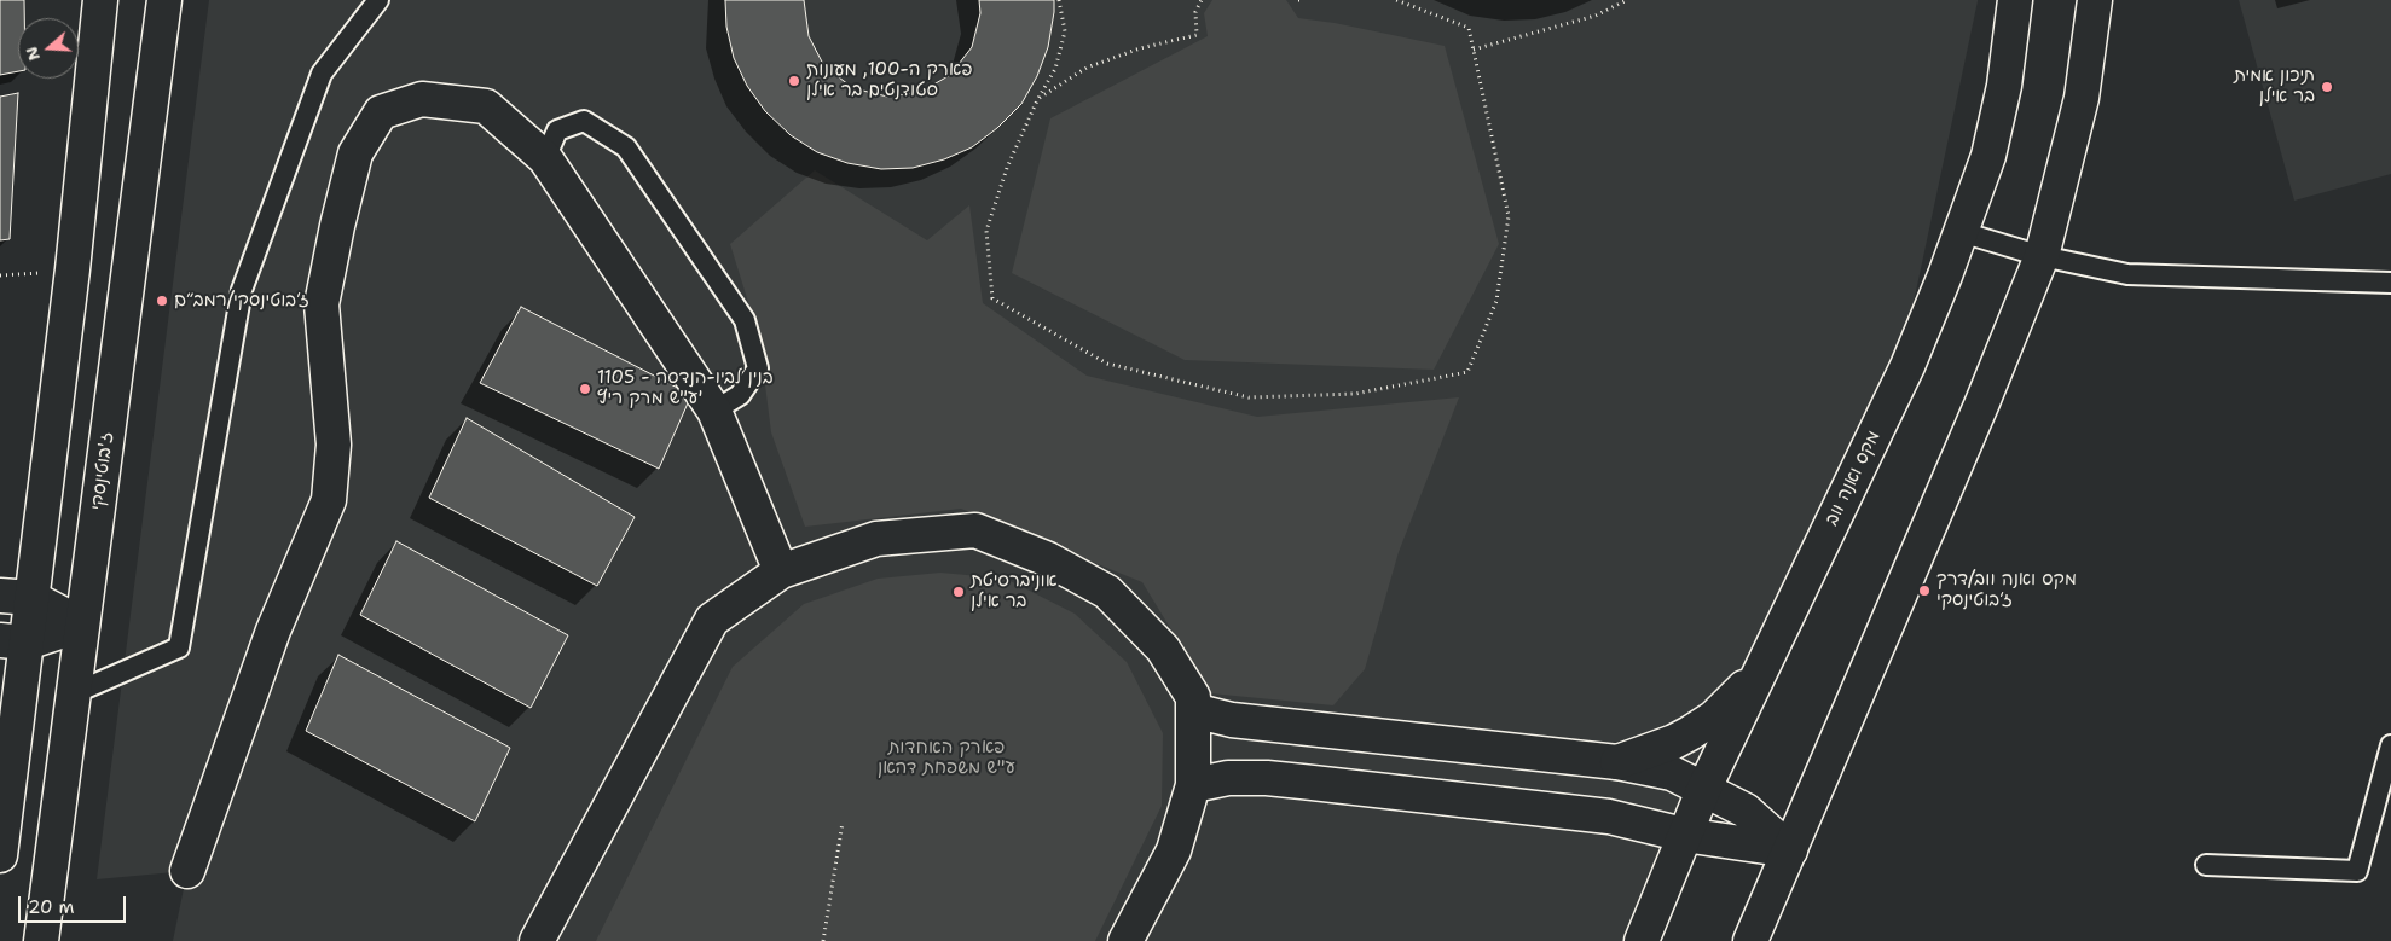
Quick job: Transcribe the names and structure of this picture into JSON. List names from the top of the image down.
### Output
{
  "streets": {
    "street": ["ז'בוטינסקי", "מקס ואנה ווב"]
  },
  "parks": ["פארק האחדות ע\"ש משפחת דהאן"],
  "places": [
    "פארק ה-100, מעונות סטודנטים בר אילן",
    "תיכון אמית בר אילן",
    "ז׳בוטינסקי/רמב״ם",
    "1105 - בנין לביו-הנדסה ע\"ש מרק ריץ'",
    "מקס ואנה ווב/דרך ז׳בוטינסקי",
    "אוניברסיטת בר אילן"
  ],
  "scale_bar": "20 m",
  "north": "left"
}
